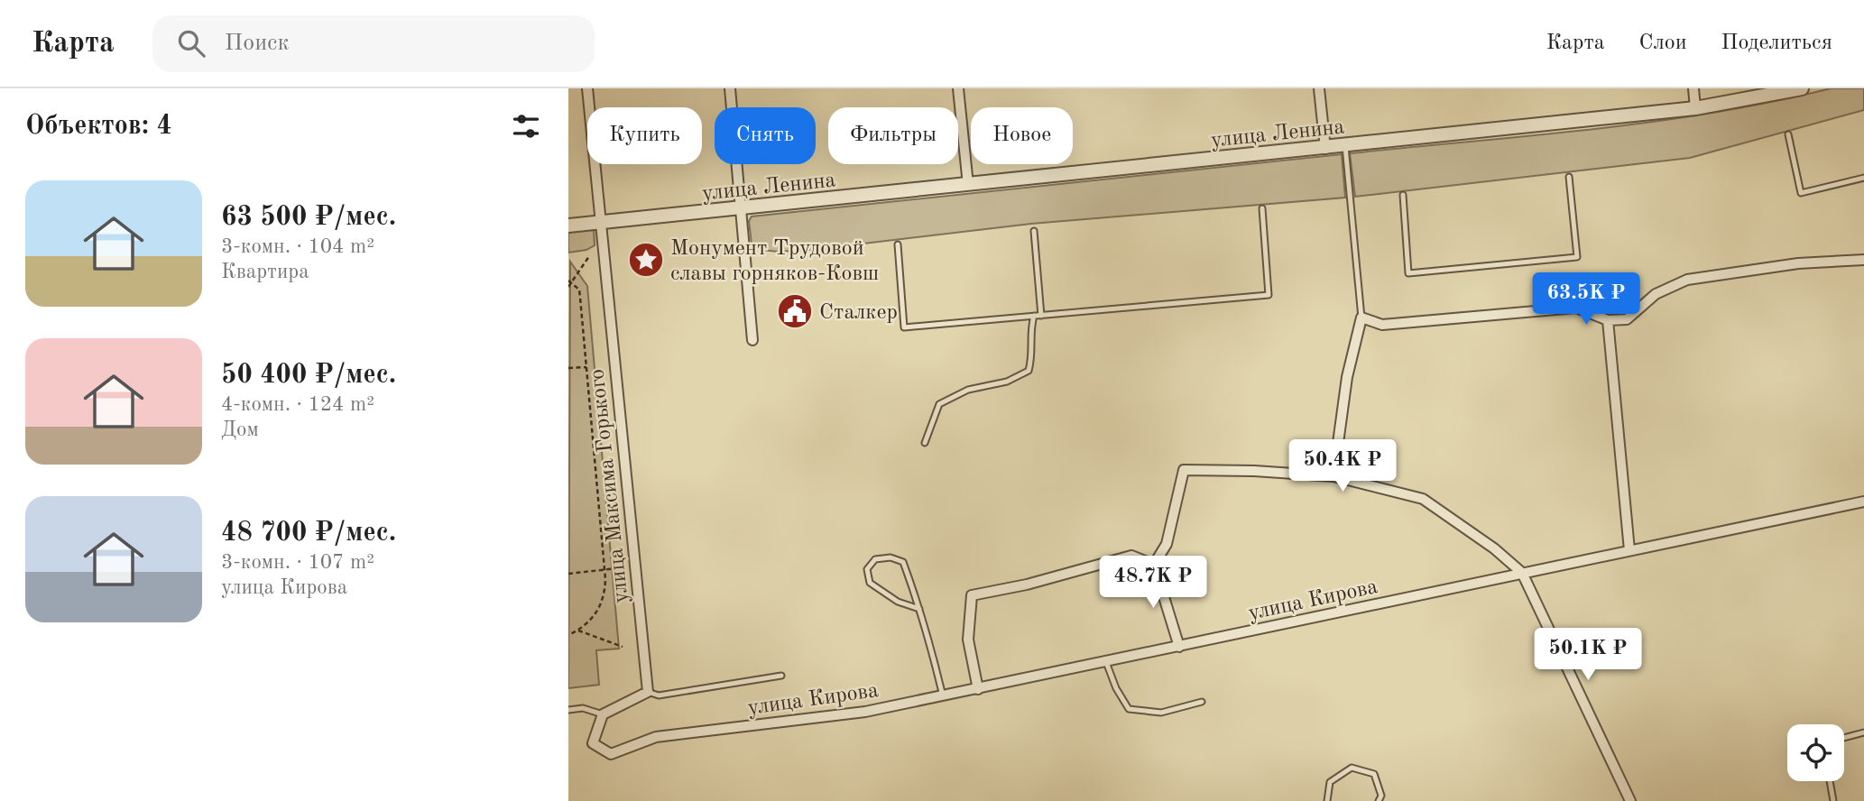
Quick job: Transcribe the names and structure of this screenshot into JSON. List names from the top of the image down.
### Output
{
  "streets": {
    "street": ["улица Ленина", "улица Максима Горького", "улица Кирова"]
  },
  "crossings": [
    ["улица Ленина", "улица Максима Горького"]
  ],
  "places": {
    "place": ["Монумент Трудовой славы горняков-Ковш"],
    "public building": ["Сталкер"]
  },
  "page": {
    "header": "Карта",
    "search": "Поиск",
    "nav": ["Карта", "Слои", "Поделиться"],
    "heading": "Объектов: 4",
    "chip": [
      "Купить",
      "Снять",
      "Фильтры",
      "Новое"
    ],
    "list": [
      {
        "name": "63 500 ₽/мес.",
        "note": "3-комн. · 104 m² · Квартира"
      },
      {
        "name": "50 400 ₽/мес.",
        "note": "4-комн. · 124 m² · Дом"
      },
      {
        "name": "48 700 ₽/мес.",
        "note": "3-комн. · 107 m² · улица Кирова"
      }
    ],
    "price": [
      "63.5K ₽",
      "50.4K ₽",
      "48.7K ₽",
      "50.1K ₽"
    ]
  }
}
